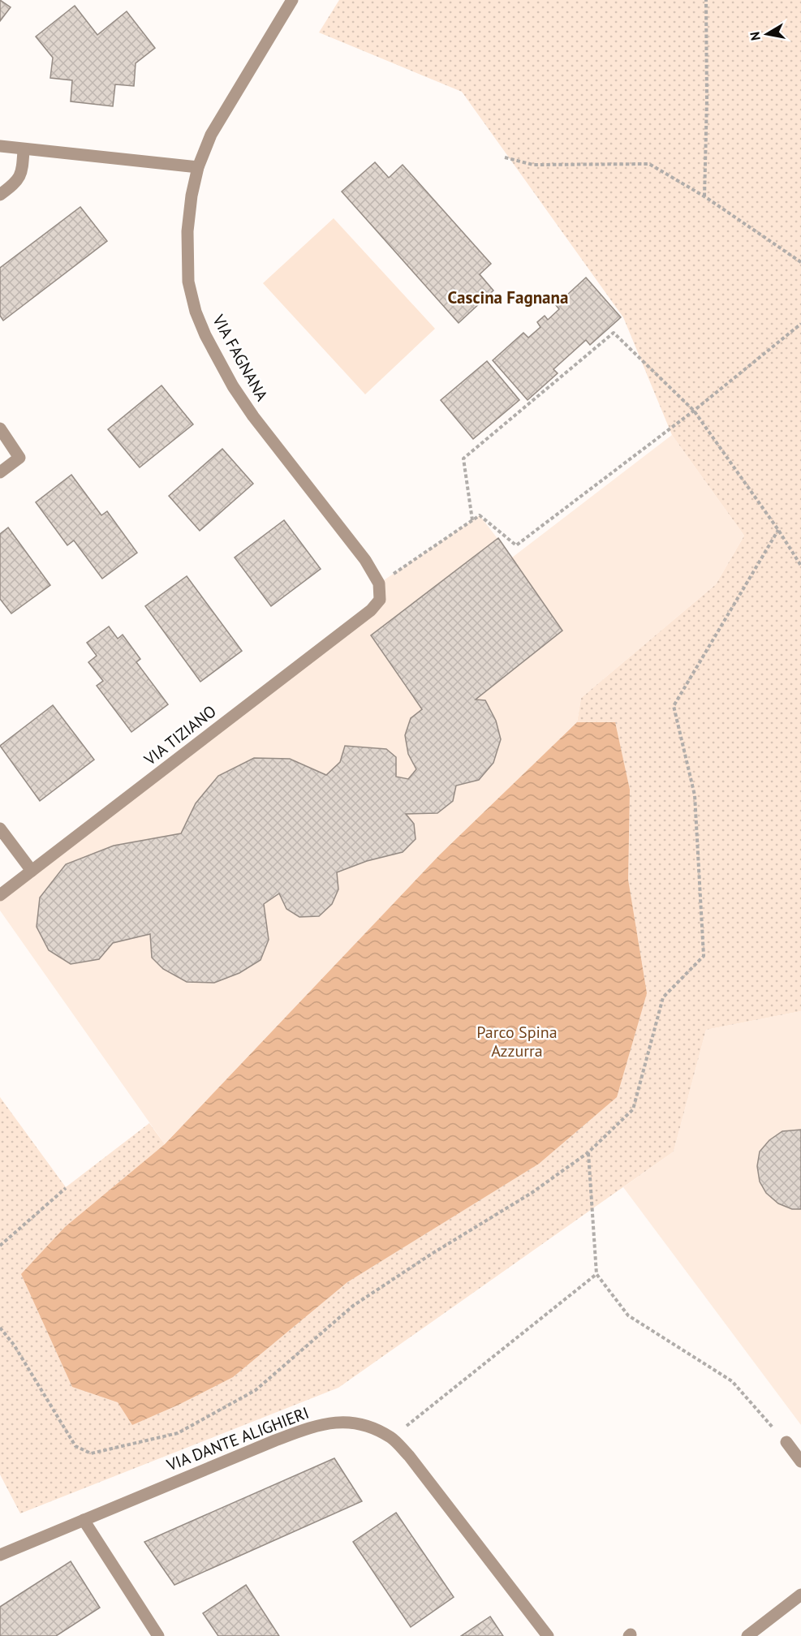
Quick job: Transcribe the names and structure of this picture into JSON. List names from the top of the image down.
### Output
{
  "streets": {
    "street": ["VIA FAGNANA", "VIA TIZIANO", "VIA DANTE ALIGHIERI"]
  },
  "crossings": [
    ["VIA FAGNANA", "VIA TIZIANO"]
  ],
  "districts": ["Cascina Fagnana"],
  "parks": ["Parco Spina Azzurra"],
  "north": "left"
}
